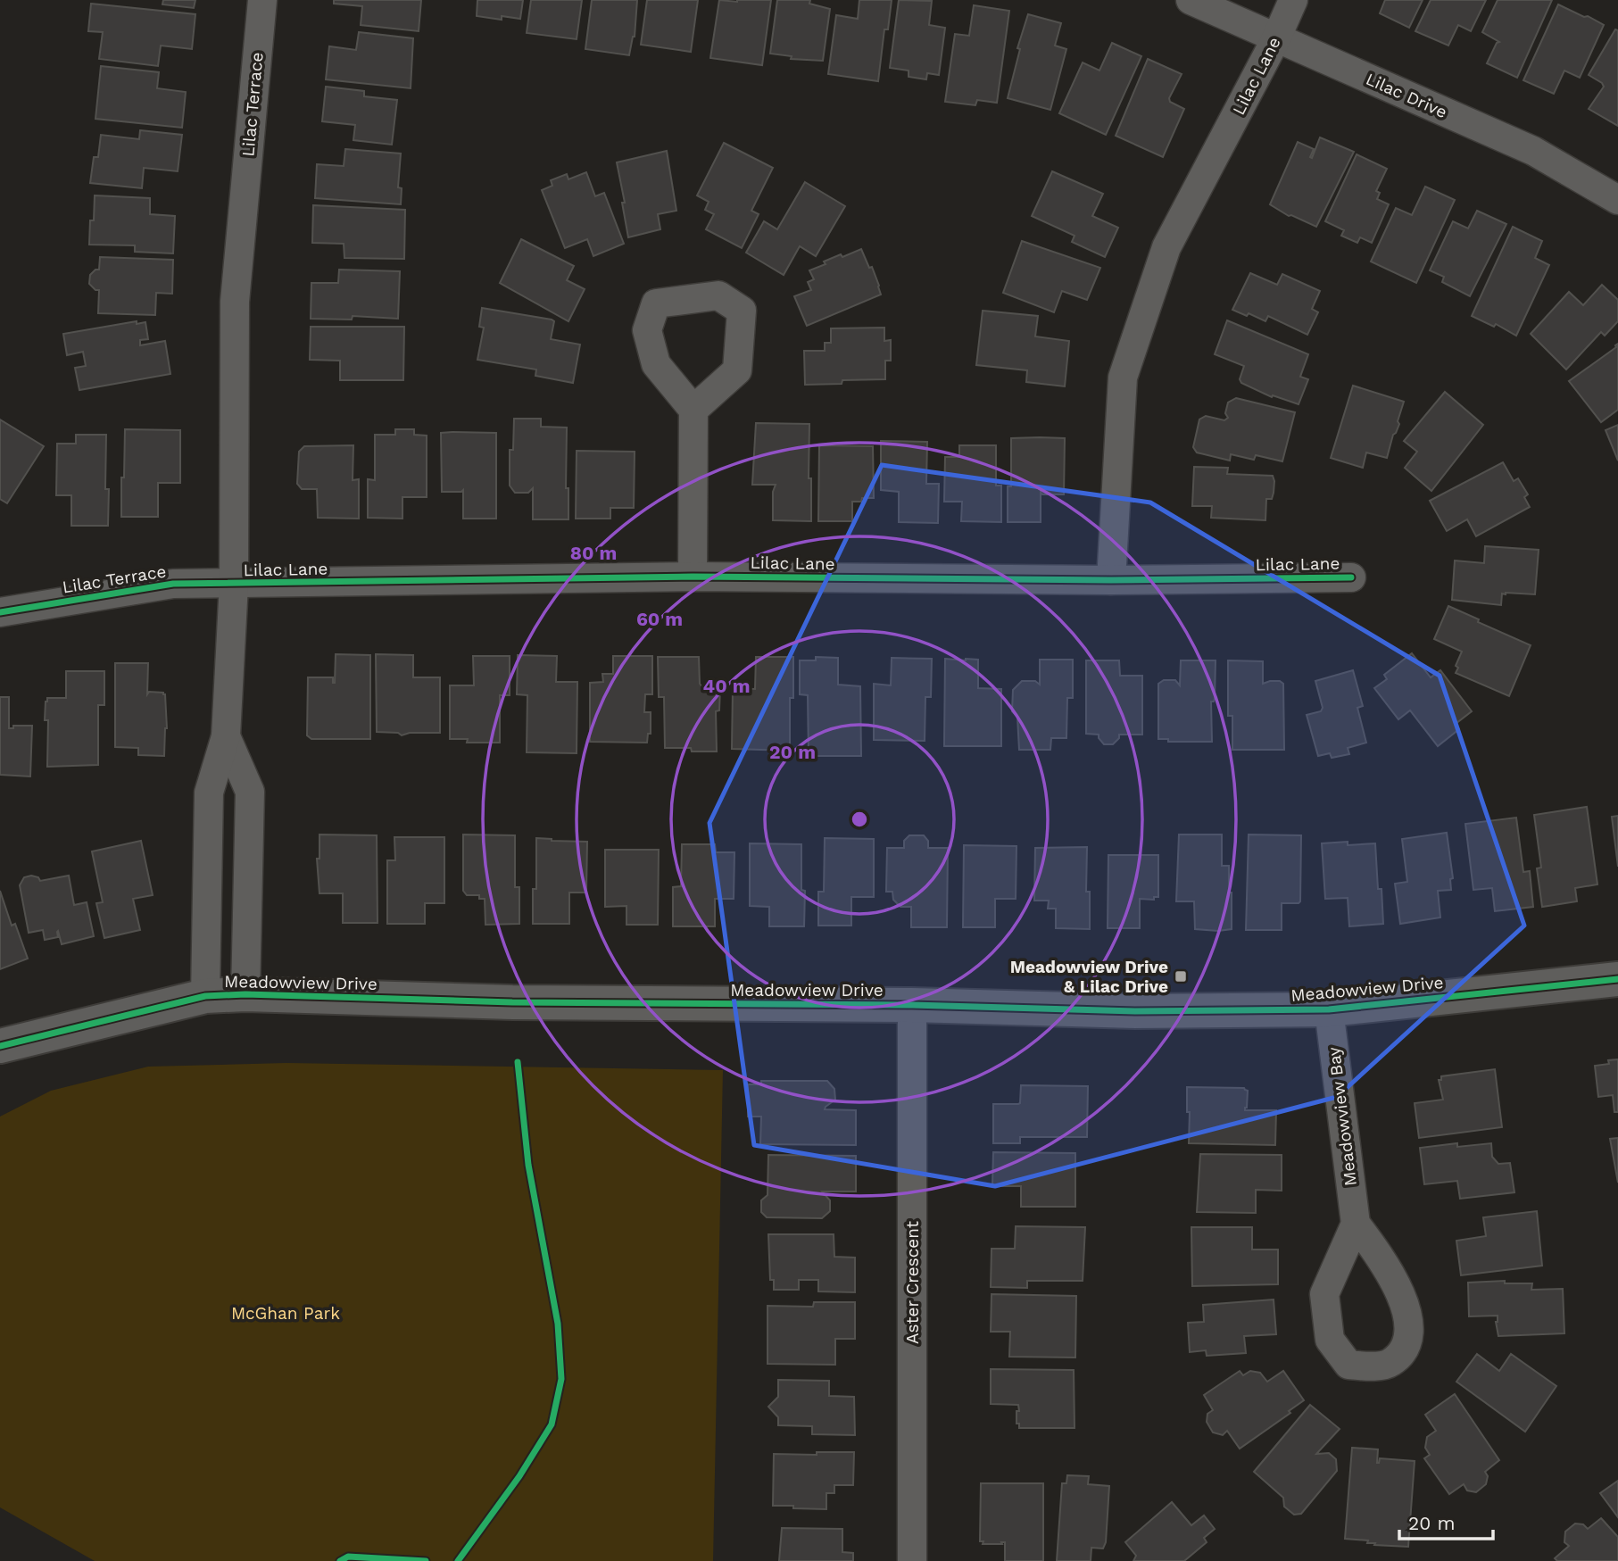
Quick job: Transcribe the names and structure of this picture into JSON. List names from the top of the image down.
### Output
{
  "streets": {
    "street": [
      "Lilac Lane",
      "Lilac Drive",
      "Lilac Terrace",
      "Meadowview Drive",
      "Meadowview Bay",
      "Aster Crescent"
    ]
  },
  "crossings": [
    ["Lilac Lane", "Lilac Drive"],
    ["Lilac Lane", "Lilac Terrace"],
    ["Lilac Terrace", "Meadowview Drive"],
    ["Meadowview Drive", "Meadowview Bay"],
    ["Meadowview Drive", "Aster Crescent"]
  ],
  "parks": ["McGhan Park"],
  "places": {
    "transit": ["Meadowview Drive & Lilac Drive"]
  },
  "scale_bar": "20 m",
  "rings": [
    "80 m",
    "60 m",
    "40 m",
    "20 m"
  ]
}
